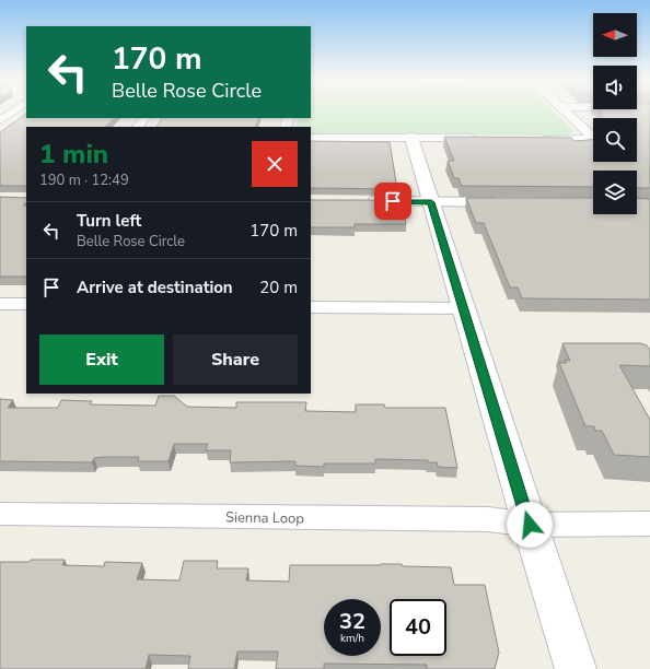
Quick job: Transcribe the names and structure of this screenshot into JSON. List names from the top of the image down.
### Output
{
  "streets": {
    "street": ["Sienna Loop"]
  },
  "north": "left",
  "page": {
    "turn": ["170 m", "Belle Rose Circle"],
    "heading": ["1 min", "190 m · 12:49"],
    "list": [
      {
        "name": "Turn left",
        "note": "Belle Rose Circle",
        "value": "170 m"
      },
      {
        "name": "Arrive at destination",
        "value": "20 m"
      }
    ],
    "buttons": ["Exit", "Share"],
    "speed": "32 km/h",
    "limit": "40"
  }
}
